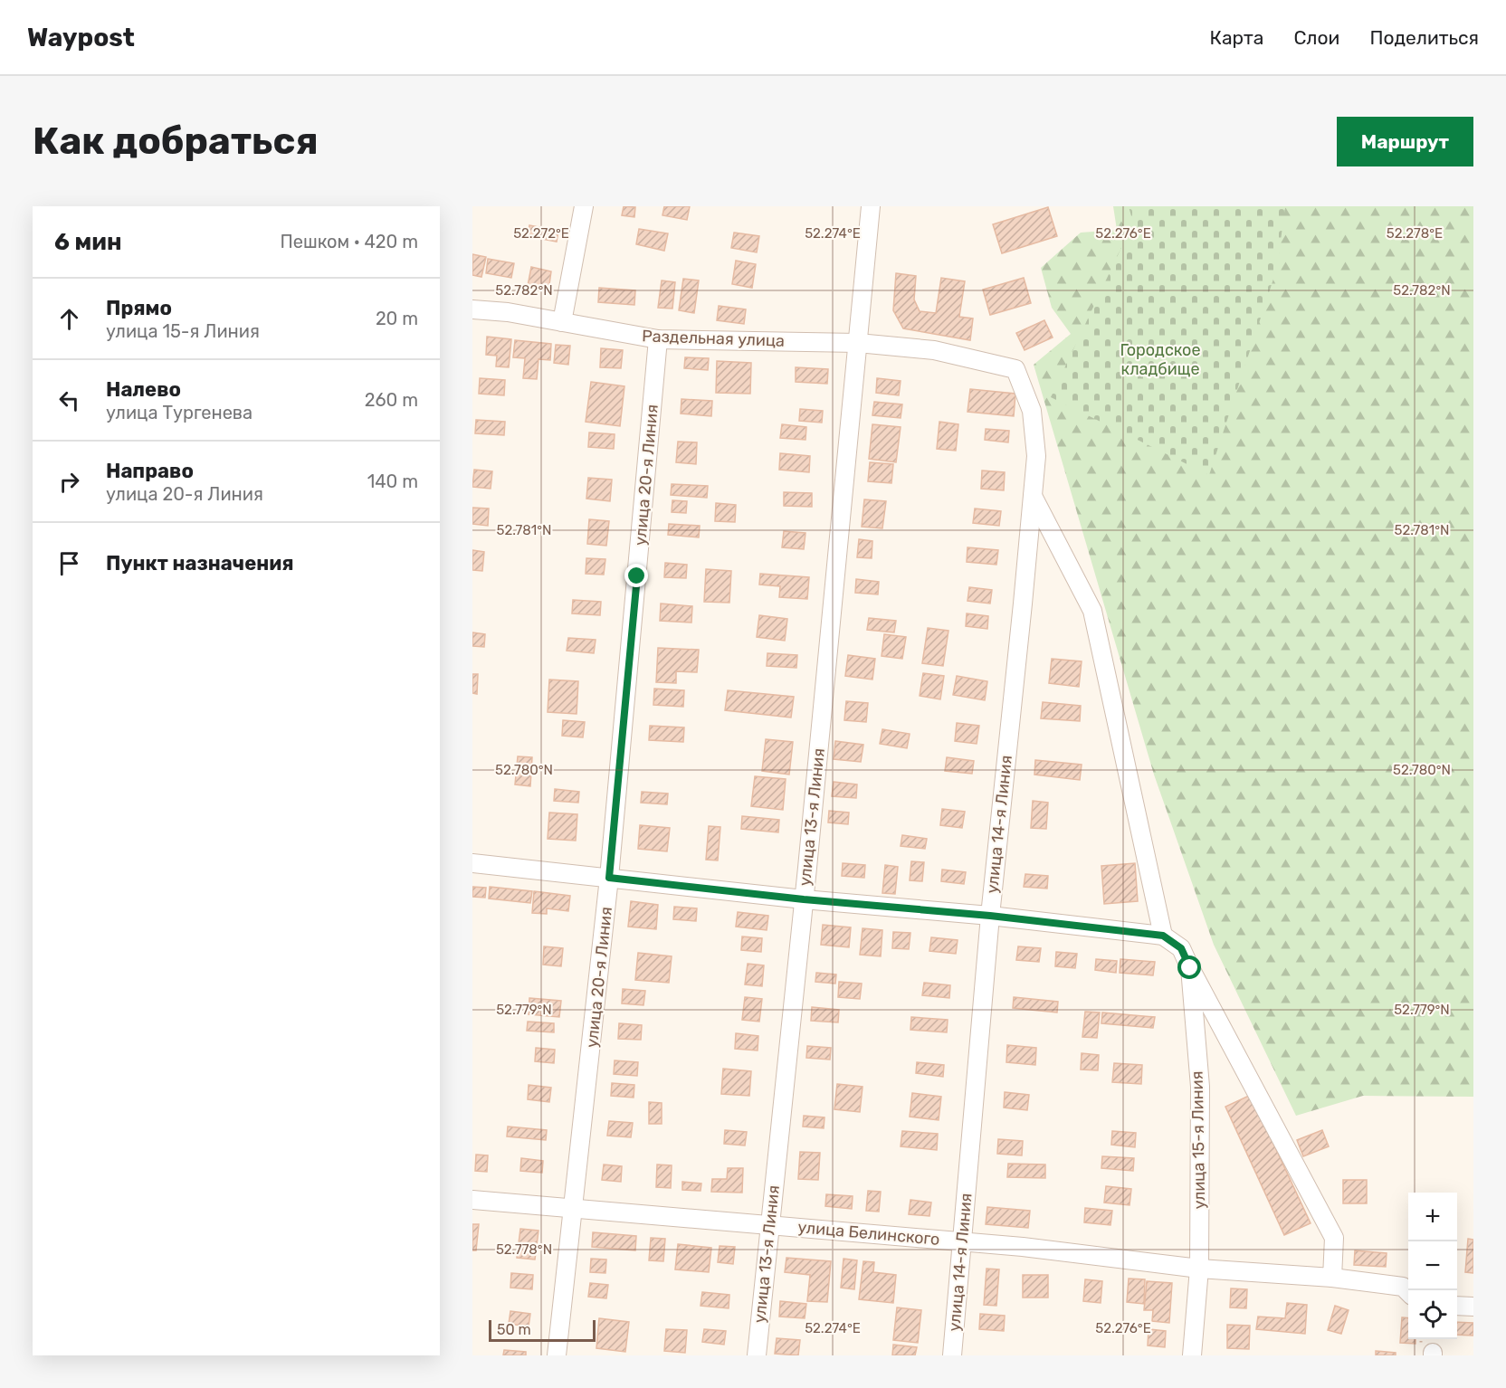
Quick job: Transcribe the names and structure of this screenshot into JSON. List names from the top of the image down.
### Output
{
  "streets": {
    "street": [
      "Раздельная улица",
      "улица 20-я Линия",
      "улица 13-я Линия",
      "улица 14-я Линия",
      "улица 15-я Линия",
      "улица Белинского"
    ]
  },
  "crossings": [
    ["Раздельная улица", "улица 20-я Линия"],
    ["Раздельная улица", "улица 13-я Линия"],
    ["Раздельная улица", "улица 14-я Линия"],
    ["улица 20-я Линия", "улица Белинского"],
    ["улица 13-я Линия", "улица Белинского"],
    ["улица 14-я Линия", "улица Белинского"],
    ["улица 15-я Линия", "улица Белинского"]
  ],
  "parks": ["Городское кладбище"],
  "scale_bar": "50 m",
  "page": {
    "header": "Waypost",
    "nav": ["Карта", "Слои", "Поделиться"],
    "buttons": "Маршрут",
    "title": "Как добраться",
    "heading": ["6 мин", "Пешком · 420 m"],
    "list": [
      ["Прямо", "улица 15-я Линия", "20 m"],
      ["Налево", "улица Тургенева", "260 m"],
      ["Направо", "улица 20-я Линия", "140 m"],
      "Пункт назначения"
    ],
    "map_buttons": ["+", "−"],
    "scale": "50 m"
  },
  "coordinates": [
    "52.272°E",
    "52.274°E",
    "52.276°E",
    "52.278°E",
    "52.782°N",
    "52.781°N",
    "52.780°N",
    "52.779°N",
    "52.778°N"
  ]
}
